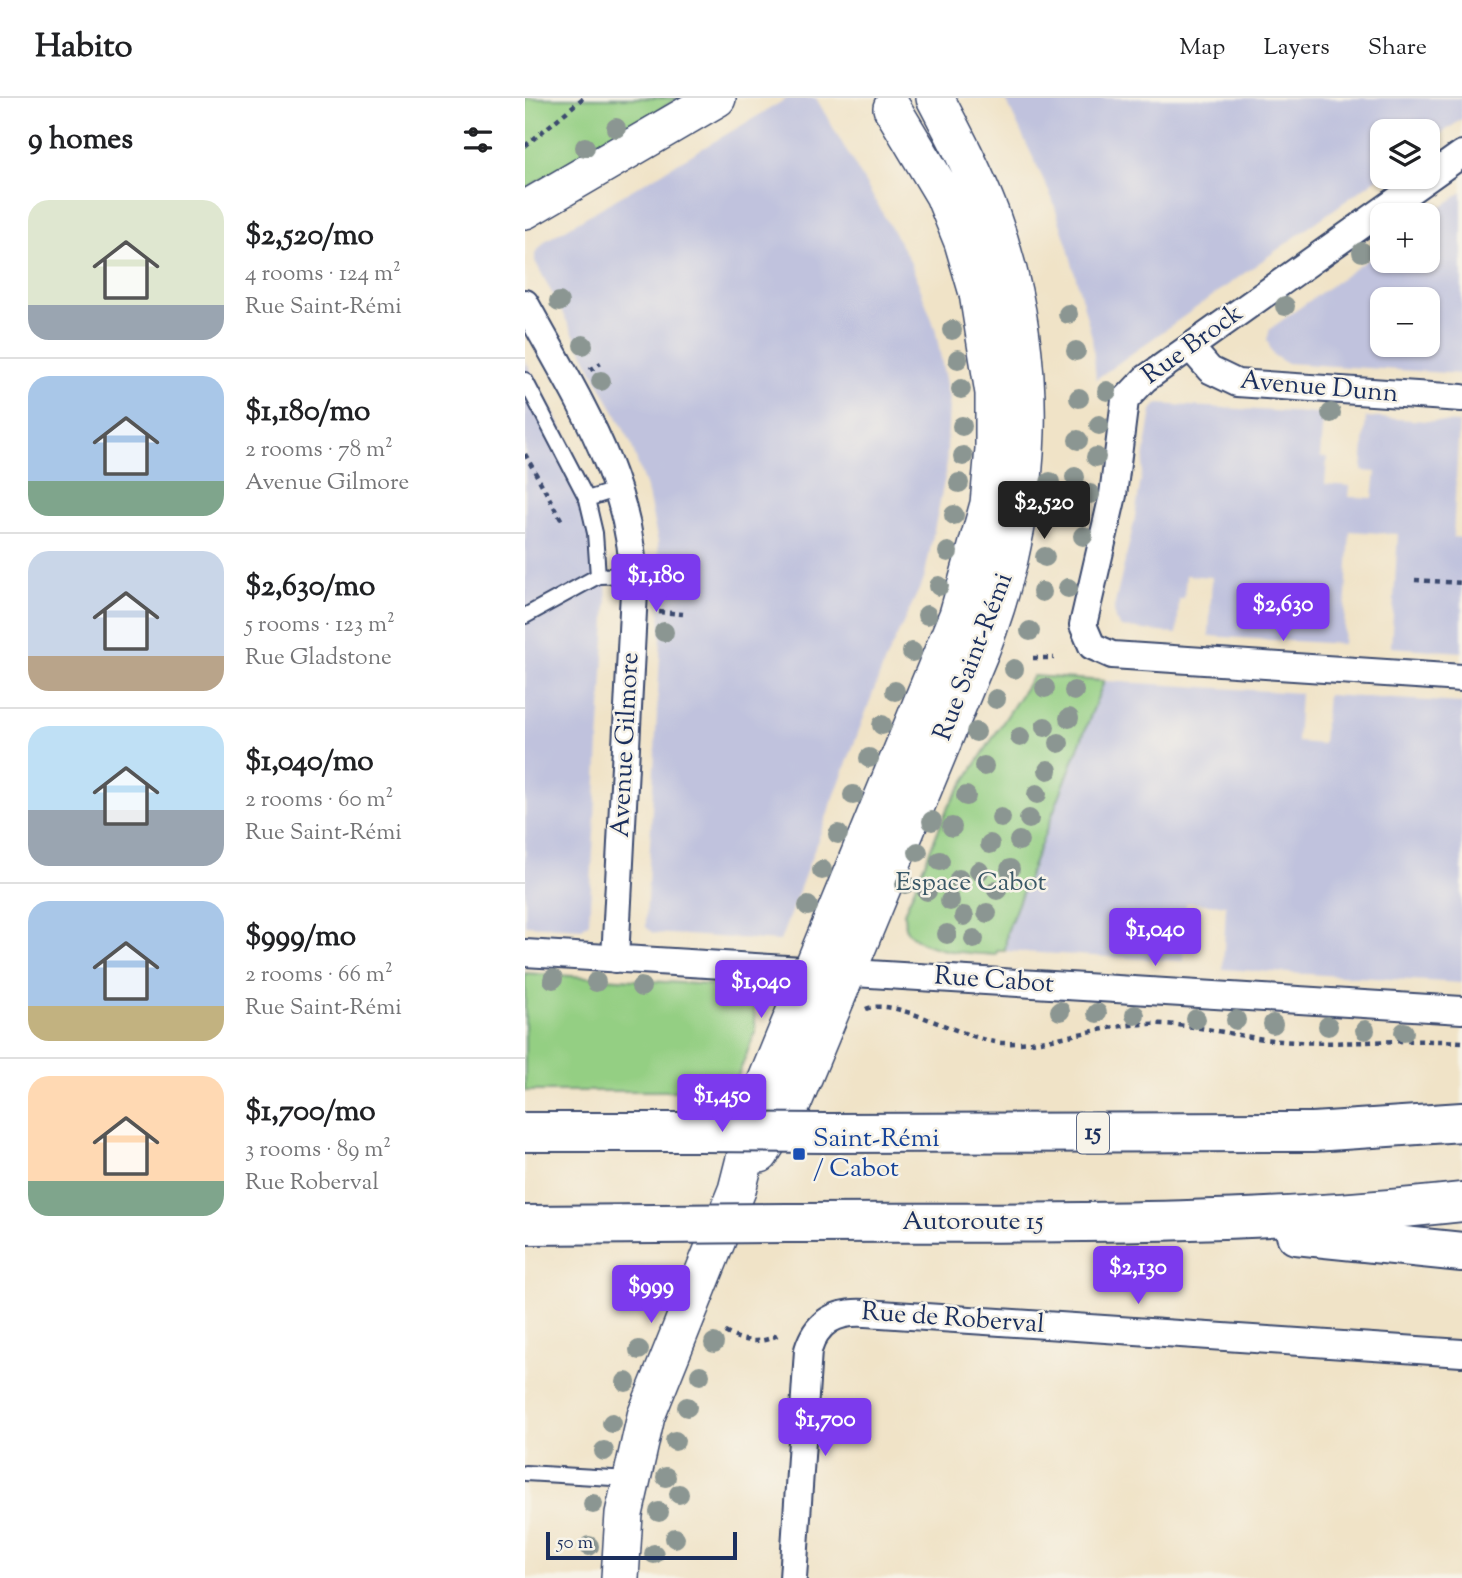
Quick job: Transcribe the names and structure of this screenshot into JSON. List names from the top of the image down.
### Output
{
  "streets": {
    "highway": ["15", "Autoroute 15"],
    "main road": ["Rue Saint-Rémi"],
    "street": [
      "Rue Brock",
      "Avenue Dunn",
      "Avenue Gilmore",
      "Rue Cabot",
      "Rue de Roberval"
    ]
  },
  "crossings": [
    ["Rue Brock", "Avenue Dunn"],
    ["Rue Saint-Rémi", "Rue Cabot"],
    ["Avenue Gilmore", "Rue Cabot"]
  ],
  "parks": ["Espace Cabot"],
  "places": {
    "transit": ["Saint-Rémi / Cabot"]
  },
  "scale_bar": "50 m",
  "page": {
    "header": "Habito",
    "nav": ["Map", "Layers", "Share"],
    "heading": "9 homes",
    "map_buttons": ["+", "−"],
    "list": [
      {
        "name": "$2,520/mo",
        "note": "4 rooms · 124 m² · Rue Saint-Rémi"
      },
      {
        "name": "$1,180/mo",
        "note": "2 rooms · 78 m² · Avenue Gilmore"
      },
      {
        "name": "$2,630/mo",
        "note": "5 rooms · 123 m² · Rue Gladstone"
      },
      {
        "name": "$1,040/mo",
        "note": "2 rooms · 60 m² · Rue Saint-Rémi"
      },
      {
        "name": "$999/mo",
        "note": "2 rooms · 66 m² · Rue Saint-Rémi"
      },
      {
        "name": "$1,700/mo",
        "note": "3 rooms · 89 m² · Rue Roberval"
      }
    ],
    "price": [
      "$2,520",
      "$1,180",
      "$2,630",
      "$1,040",
      "$1,040",
      "$1,450",
      "$2,130",
      "$999",
      "$1,700"
    ],
    "scale": "50 m"
  }
}
